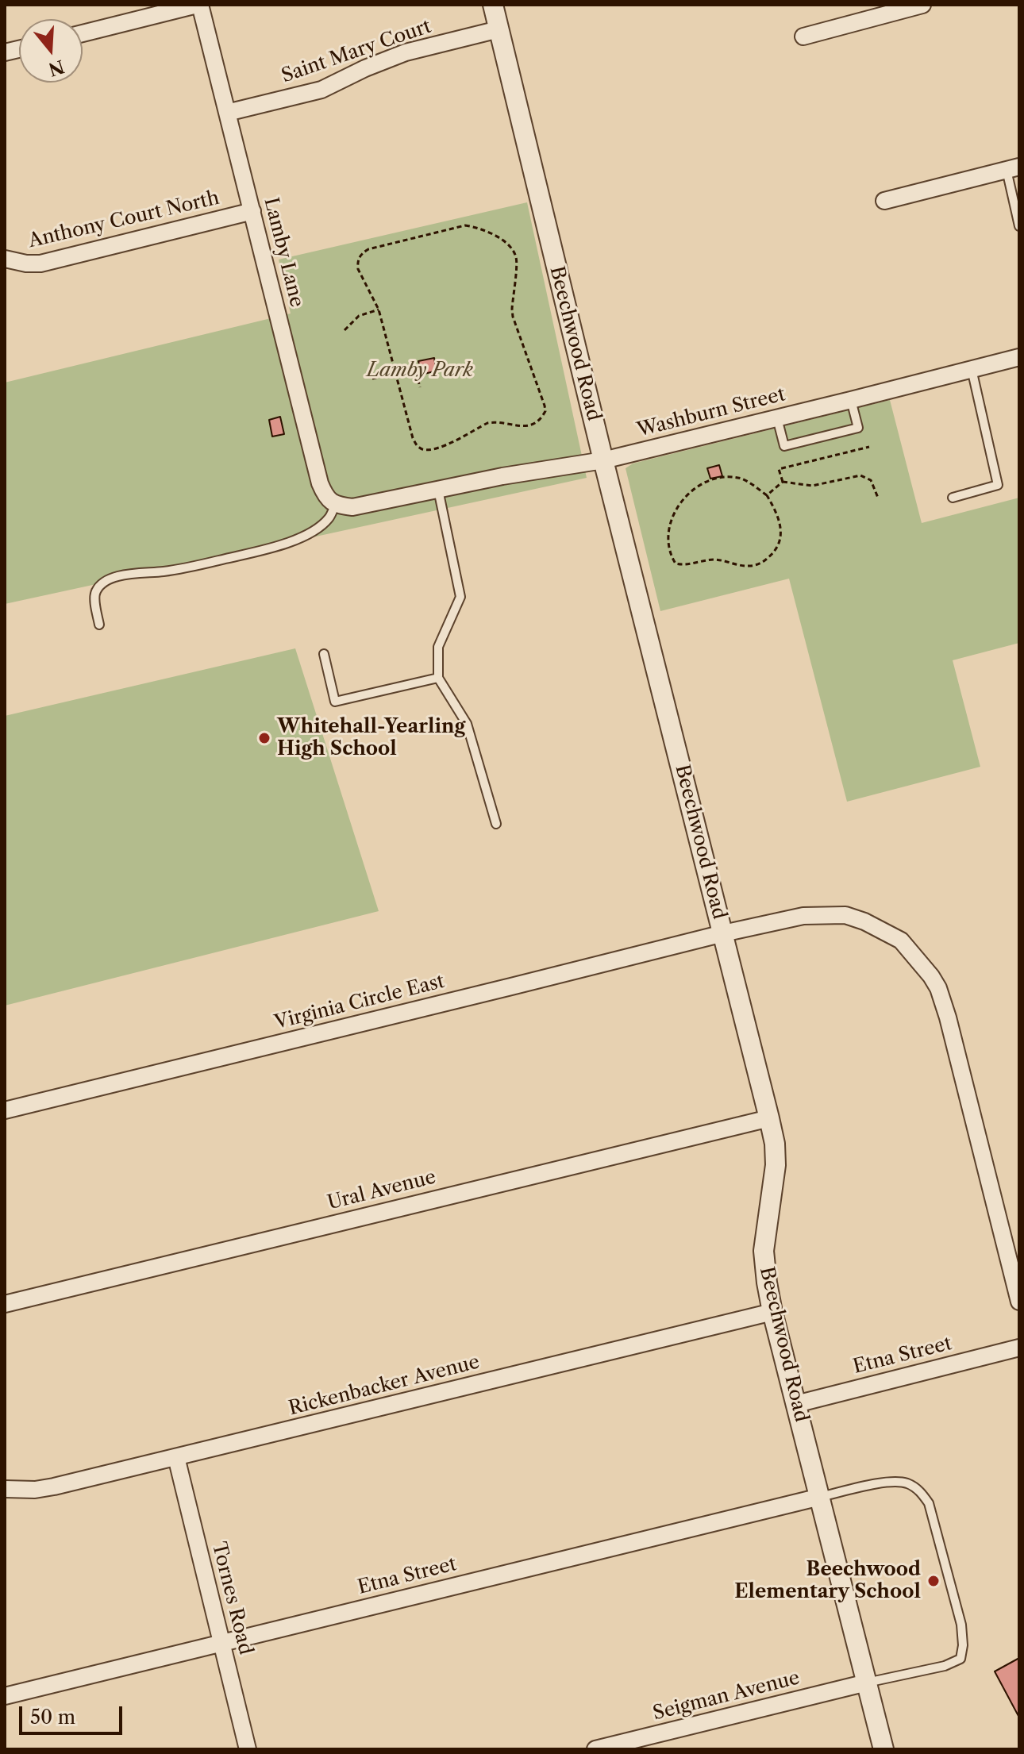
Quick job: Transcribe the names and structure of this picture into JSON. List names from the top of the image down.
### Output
{
  "streets": {
    "street": [
      "Saint Mary Court",
      "Anthony Court North",
      "Lamby Lane",
      "Beechwood Road",
      "Washburn Street",
      "Virginia Circle East",
      "Ural Avenue",
      "Etna Street",
      "Rickenbacker Avenue",
      "Tornes Road",
      "Seigman Avenue"
    ]
  },
  "crossings": [
    ["Saint Mary Court", "Lamby Lane"],
    ["Saint Mary Court", "Beechwood Road"],
    ["Anthony Court North", "Lamby Lane"],
    ["Lamby Lane", "Washburn Street"],
    ["Beechwood Road", "Washburn Street"],
    ["Beechwood Road", "Virginia Circle East"],
    ["Beechwood Road", "Ural Avenue"],
    ["Beechwood Road", "Etna Street"],
    ["Beechwood Road", "Rickenbacker Avenue"],
    ["Beechwood Road", "Seigman Avenue"],
    ["Etna Street", "Tornes Road"],
    ["Rickenbacker Avenue", "Tornes Road"]
  ],
  "parks": ["Lamby Park"],
  "places": ["Whitehall-Yearling High School", "Beechwood Elementary School"],
  "scale_bar": "50 m",
  "north": "bottom"
}
